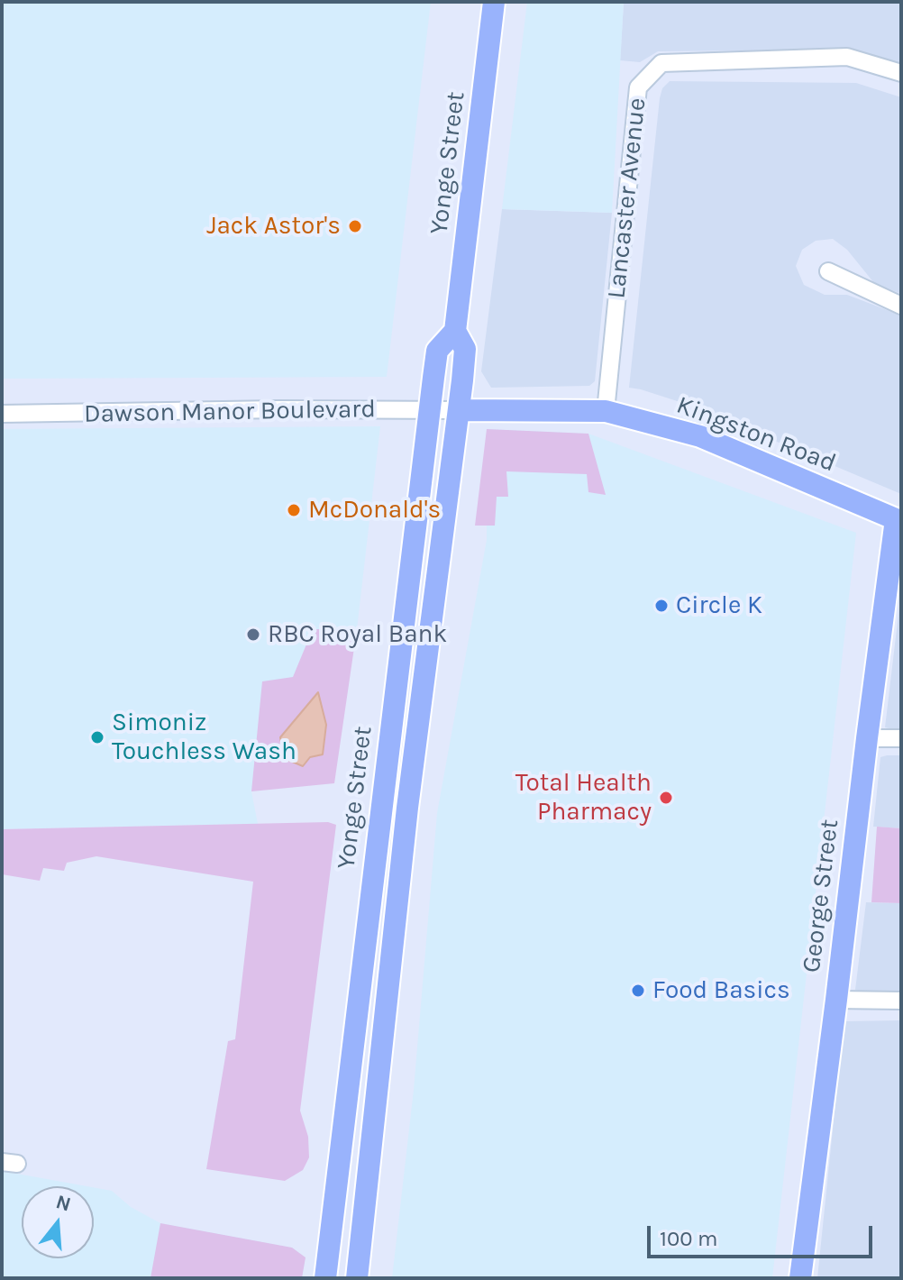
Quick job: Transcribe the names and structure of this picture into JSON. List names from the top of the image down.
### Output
{
  "streets": {
    "main road": ["Yonge Street", "Kingston Road", "George Street"],
    "street": ["Lancaster Avenue", "Dawson Manor Boulevard"]
  },
  "crossings": [
    ["Yonge Street", "Dawson Manor Boulevard"],
    ["Yonge Street", "Kingston Road"],
    ["Lancaster Avenue", "Kingston Road"],
    ["Dawson Manor Boulevard", "Kingston Road"],
    ["Kingston Road", "George Street"]
  ],
  "places": [
    "Jack Astor's",
    "McDonald's",
    "Circle K",
    "RBC Royal Bank",
    "Simoniz Touchless Wash",
    "Total Health Pharmacy",
    "Food Basics"
  ],
  "scale_bar": "100 m",
  "north": "top"
}
